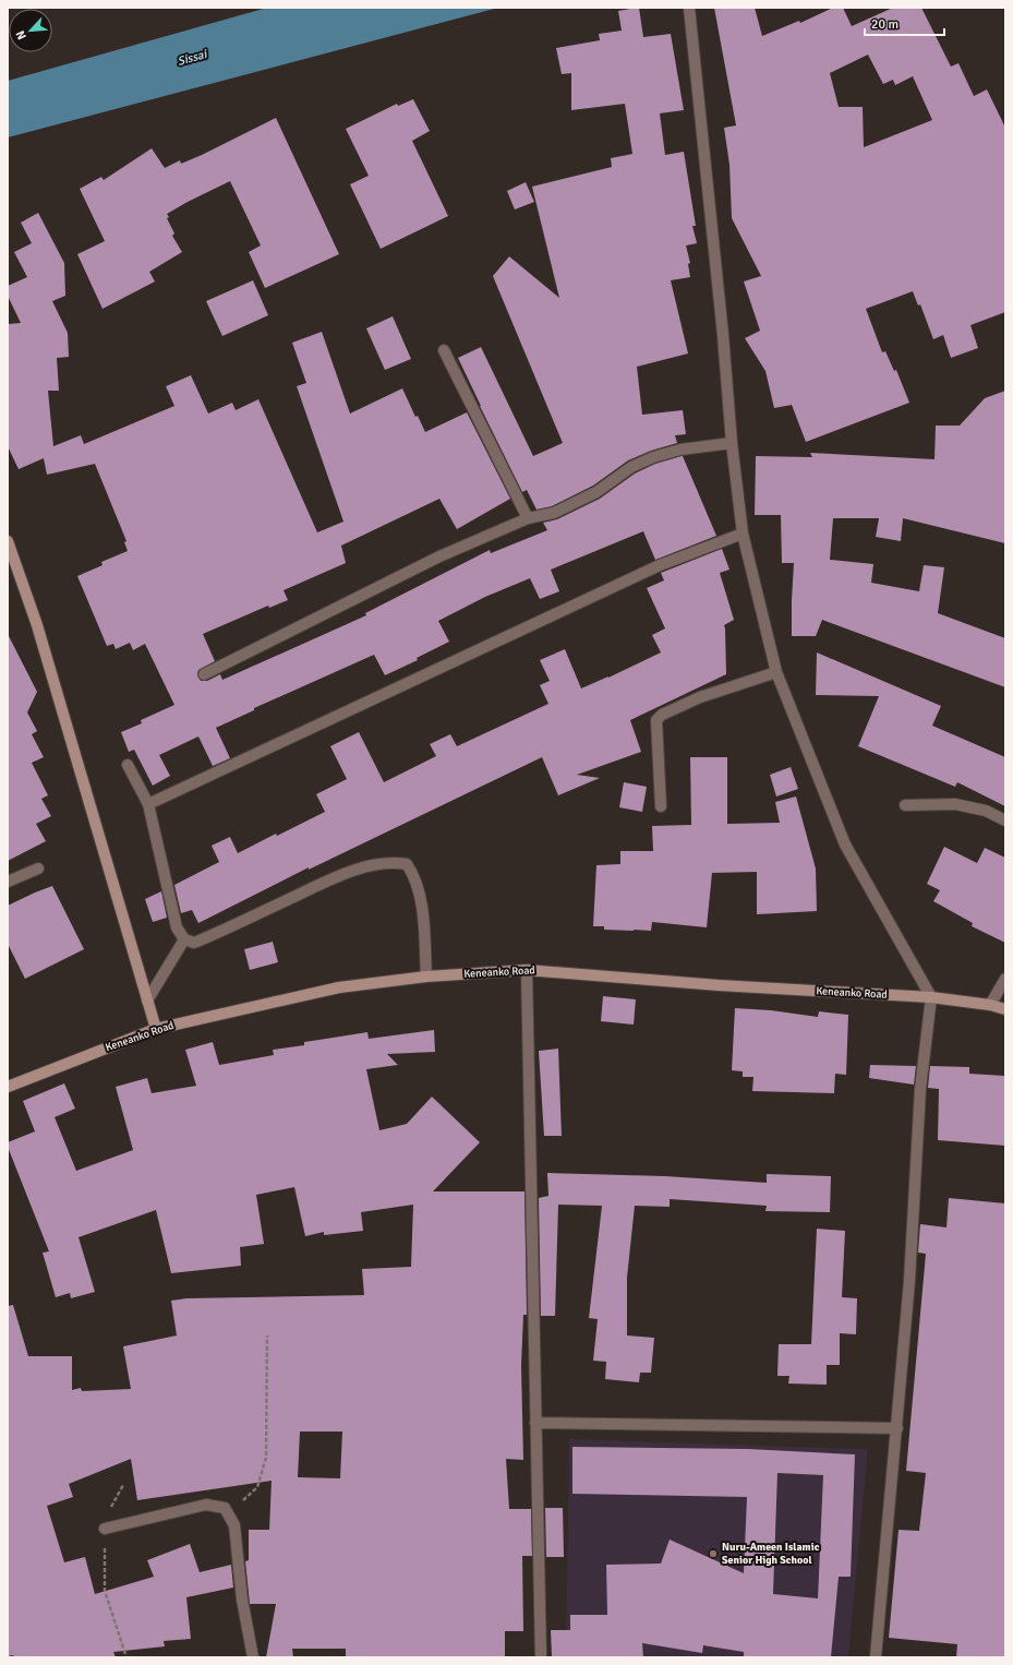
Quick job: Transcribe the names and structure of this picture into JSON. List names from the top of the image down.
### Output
{
  "streets": {
    "street": ["Keneanko Road"]
  },
  "water": ["Sissai"],
  "places": ["Nuru-Ameen Islamic Senior High School"],
  "scale_bar": "20 m",
  "north": "bottom left"
}
